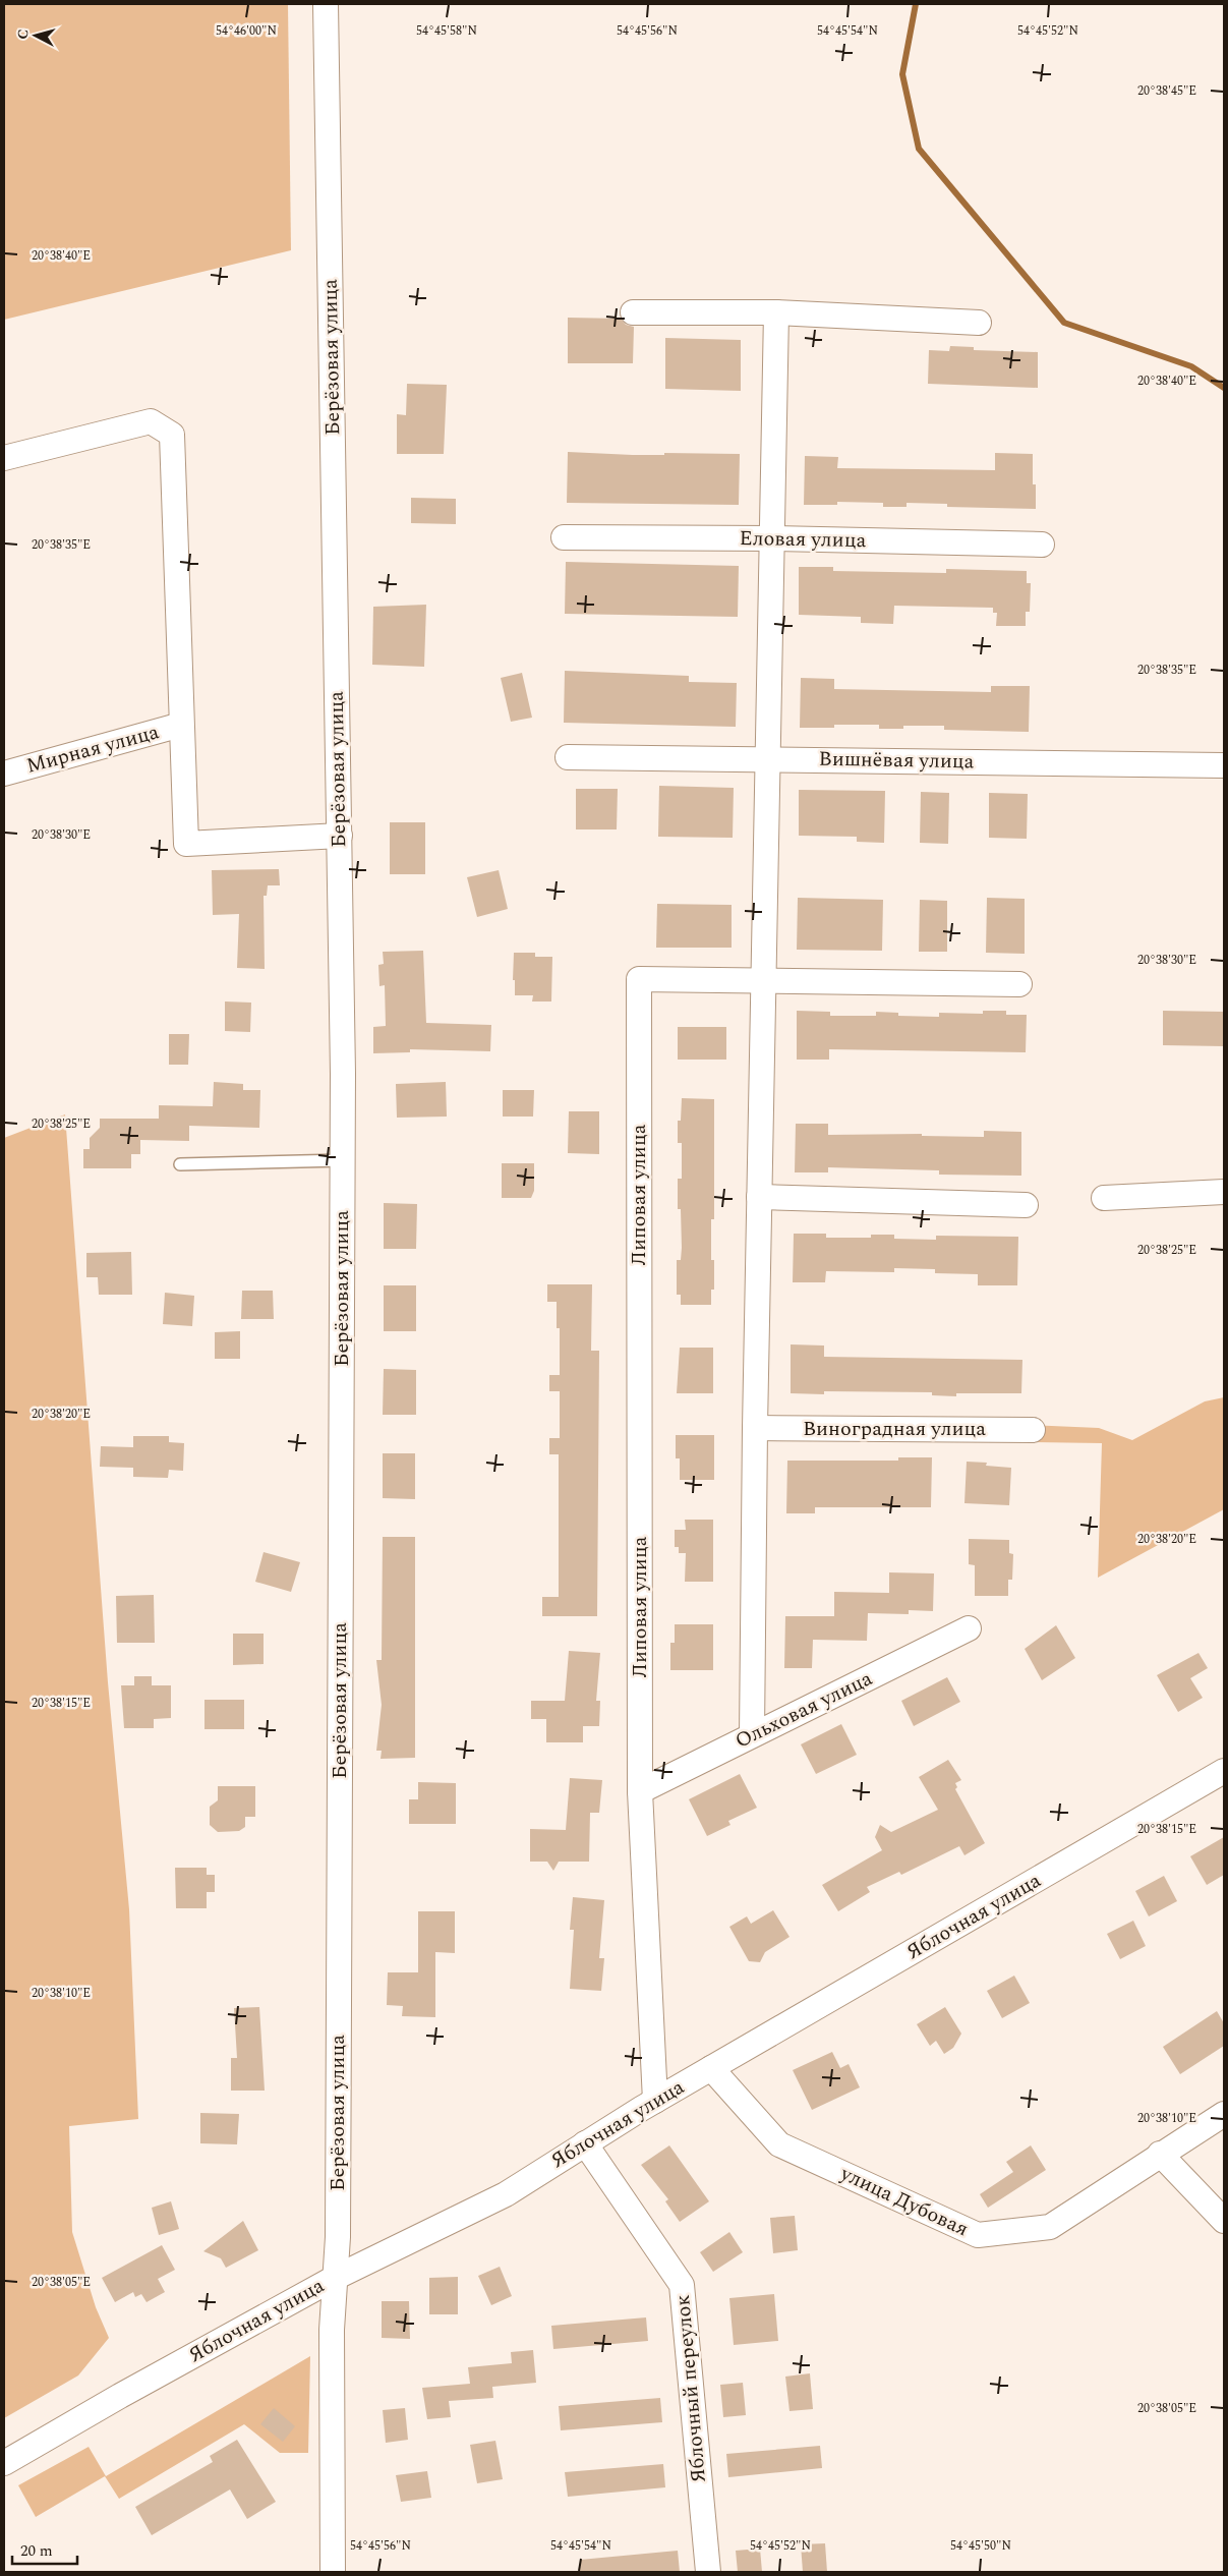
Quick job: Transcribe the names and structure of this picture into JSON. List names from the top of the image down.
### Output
{
  "streets": {
    "street": [
      "Берёзовая улица",
      "Еловая улица",
      "Мирная улица",
      "Вишнёвая улица",
      "Липовая улица",
      "Виноградная улица",
      "Ольховая улица",
      "Яблочная улица",
      "улица Дубовая",
      "Яблочный переулок"
    ]
  },
  "crossings": [
    ["Берёзовая улица", "Яблочная улица"],
    ["Липовая улица", "Ольховая улица"],
    ["Яблочная улица", "улица Дубовая"],
    ["Яблочная улица", "Яблочный переулок"]
  ],
  "scale_bar": "20 m",
  "north": "left",
  "coordinates": [
    "54°46'00\"N",
    "54°45'58\"N",
    "54°45'56\"N",
    "54°45'54\"N",
    "54°45'52\"N",
    "20°38'45\"E",
    "20°38'40\"E",
    "20°38'35\"E",
    "20°38'30\"E",
    "20°38'25\"E",
    "20°38'20\"E",
    "20°38'15\"E",
    "20°38'10\"E",
    "20°38'05\"E",
    "54°45'50\"N"
  ]
}
